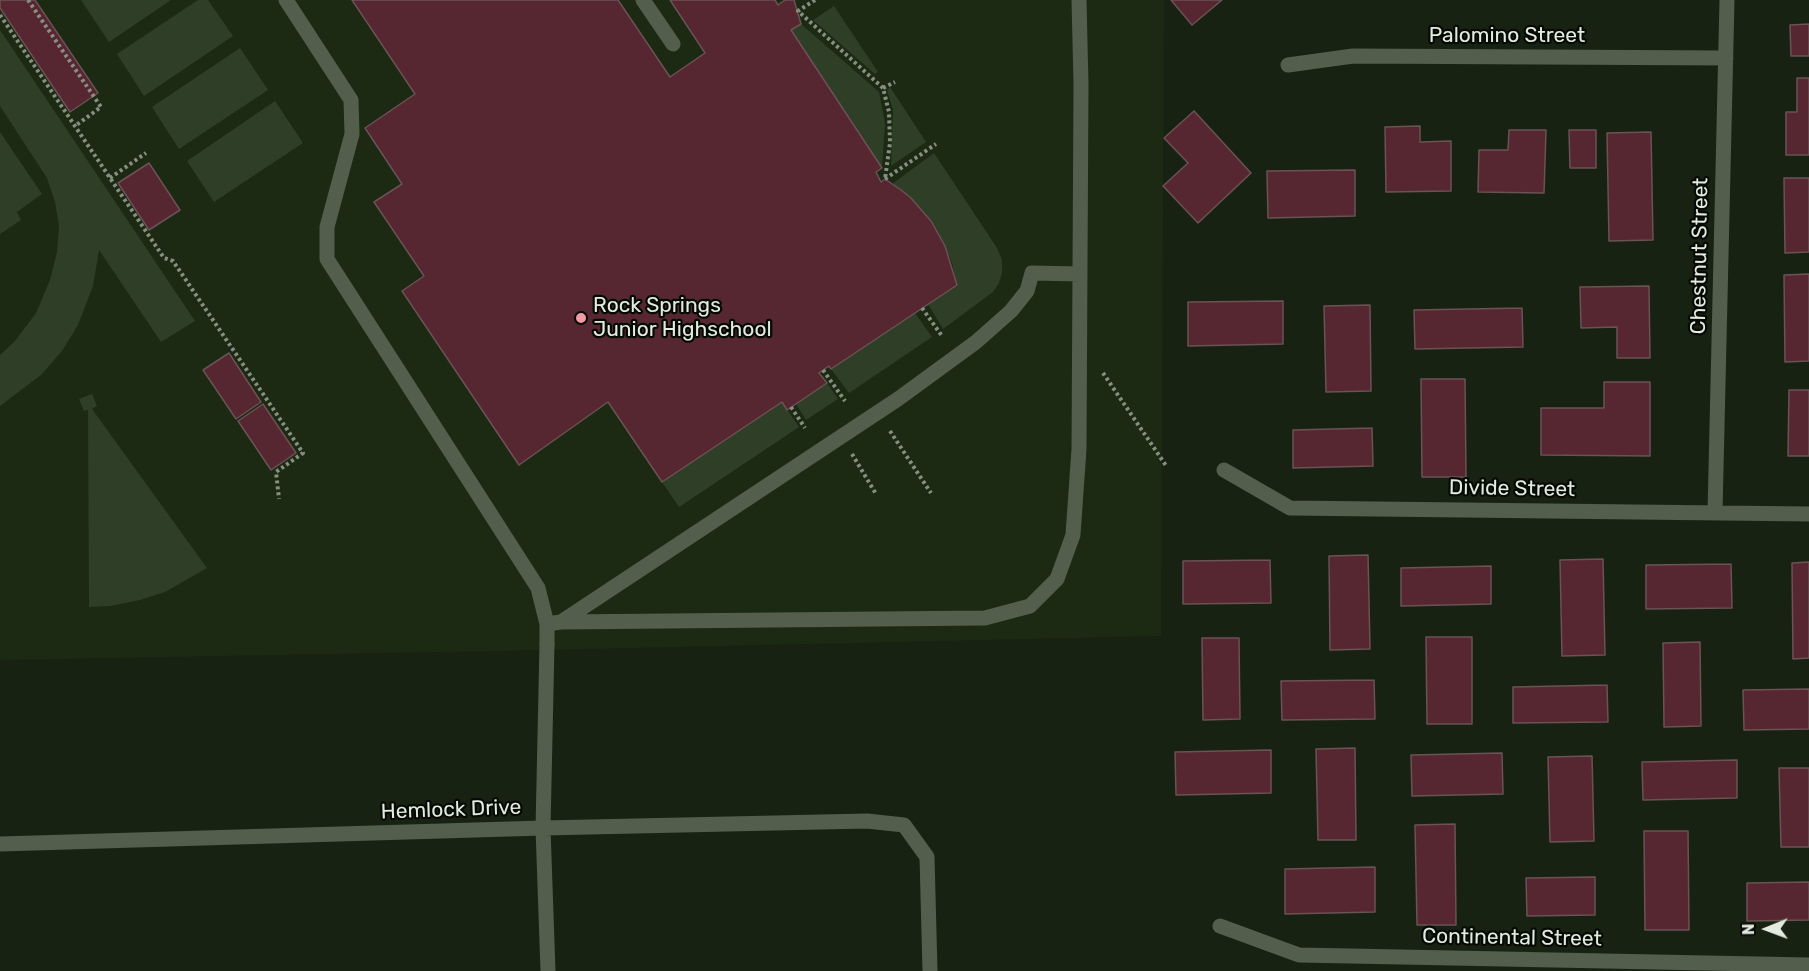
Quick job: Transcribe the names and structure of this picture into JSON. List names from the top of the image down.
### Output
{
  "streets": {
    "street": [
      "Palomino Street",
      "Chestnut Street",
      "Divide Street",
      "Hemlock Drive",
      "Continental Street"
    ]
  },
  "crossings": [
    ["Palomino Street", "Chestnut Street"],
    ["Chestnut Street", "Divide Street"]
  ],
  "places": ["Rock Springs Junior Highschool"],
  "north": "left"
}
